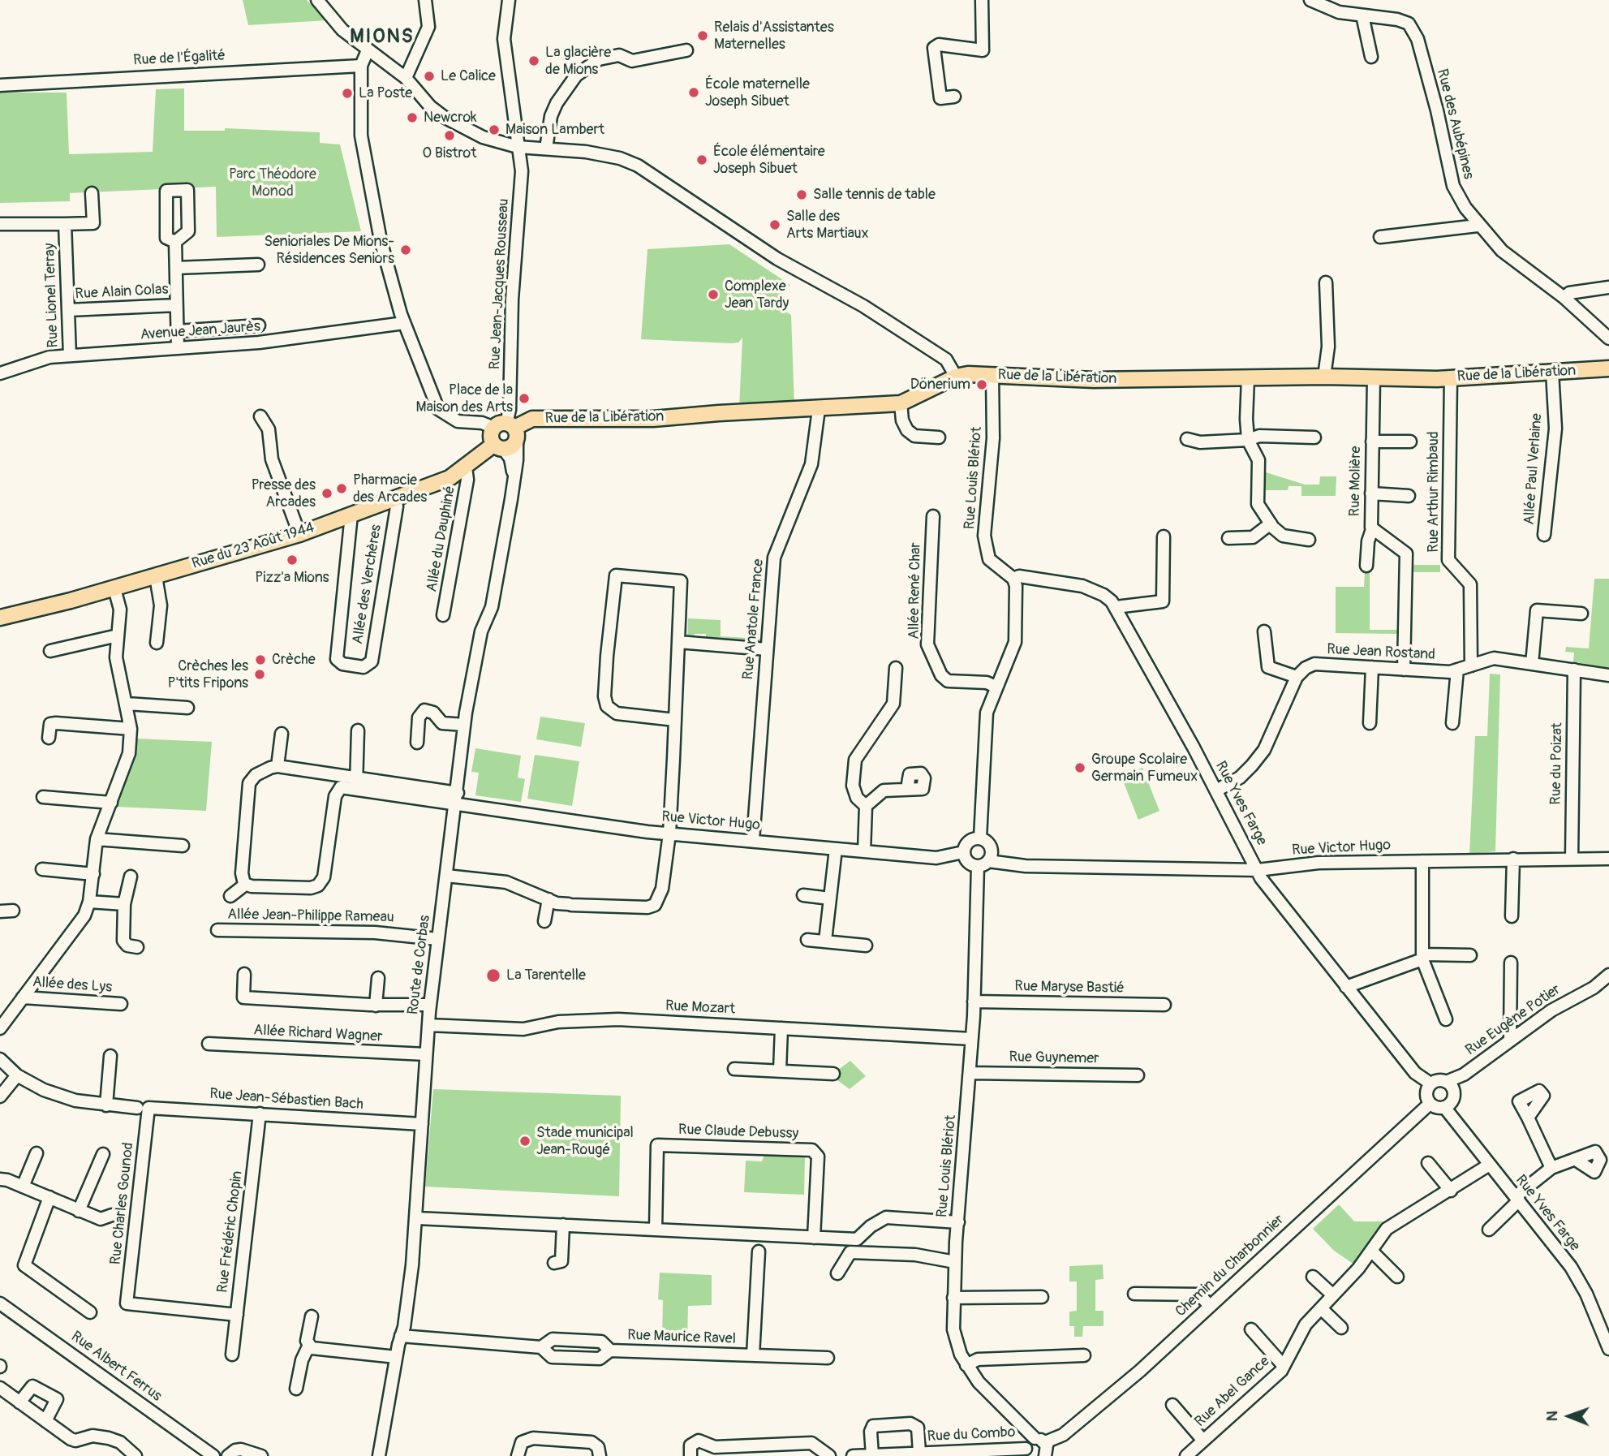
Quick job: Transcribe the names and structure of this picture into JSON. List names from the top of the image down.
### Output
{
  "streets": {
    "main road": ["Rue de la Libération", "Rue du 23 Août 1944"],
    "street": [
      "Rue de l'Égalité",
      "Rue des Aubépines",
      "Rue Jean-Jacques Rousseau",
      "Rue Alain Colas",
      "Rue Lionel Terray",
      "Avenue Jean Jaurès",
      "Allée Paul Verlaine",
      "Rue Louis Blériot",
      "Rue Molière",
      "Rue Arthur Rimbaud",
      "Allée du Dauphiné",
      "Allée des Verchères",
      "Allée René Char",
      "Rue Anatole France",
      "Rue Jean Rostand",
      "Rue du Poizat",
      "Rue Yves Farge",
      "Rue Victor Hugo",
      "Allée Jean-Philippe Rameau",
      "Route de Corbas",
      "Allée des Lys",
      "Rue Maryse Bastié",
      "Rue Mozart",
      "Rue Eugène Potier",
      "Allée Richard Wagner",
      "Rue Guynemer",
      "Rue Jean-Sébastien Bach",
      "Rue Claude Debussy",
      "Rue Charles Gounod",
      "Rue Frédéric Chopin",
      "Chemin du Charbonnier",
      "Rue Maurice Ravel",
      "Rue Albert Ferrus",
      "Rue Abel Gance",
      "Rue du Combo"
    ]
  },
  "crossings": [
    ["Rue Jean-Jacques Rousseau", "Rue de la Libération"],
    ["Rue Jean-Jacques Rousseau", "Rue du 23 Août 1944"],
    ["Rue Jean-Jacques Rousseau", "Route de Corbas"],
    ["Rue Alain Colas", "Rue Lionel Terray"],
    ["Rue Lionel Terray", "Avenue Jean Jaurès"],
    ["Rue de la Libération", "Allée Paul Verlaine"],
    ["Rue de la Libération", "Rue Louis Blériot"],
    ["Rue de la Libération", "Rue Molière"],
    ["Rue de la Libération", "Rue Arthur Rimbaud"],
    ["Rue de la Libération", "Rue du 23 Août 1944"],
    ["Rue de la Libération", "Rue Anatole France"],
    ["Rue de la Libération", "Route de Corbas"],
    ["Rue Louis Blériot", "Rue Yves Farge"],
    ["Rue Louis Blériot", "Rue Victor Hugo"],
    ["Rue Louis Blériot", "Rue Maryse Bastié"],
    ["Rue Louis Blériot", "Rue Mozart"],
    ["Rue Louis Blériot", "Rue Guynemer"],
    ["Rue Louis Blériot", "Chemin du Charbonnier"],
    ["Rue Molière", "Rue Jean Rostand"],
    ["Rue Arthur Rimbaud", "Rue Jean Rostand"],
    ["Allée du Dauphiné", "Rue du 23 Août 1944"],
    ["Rue du 23 Août 1944", "Allée des Verchères"],
    ["Rue du 23 Août 1944", "Route de Corbas"],
    ["Rue Anatole France", "Rue Victor Hugo"],
    ["Rue Jean Rostand", "Rue du Poizat"],
    ["Rue du Poizat", "Rue Victor Hugo"],
    ["Rue Yves Farge", "Rue Victor Hugo"],
    ["Rue Yves Farge", "Rue Eugène Potier"],
    ["Rue Yves Farge", "Chemin du Charbonnier"],
    ["Rue Yves Farge", "Rue Abel Gance"],
    ["Rue Victor Hugo", "Route de Corbas"],
    ["Allée Jean-Philippe Rameau", "Route de Corbas"],
    ["Route de Corbas", "Rue Mozart"],
    ["Route de Corbas", "Allée Richard Wagner"],
    ["Route de Corbas", "Rue Jean-Sébastien Bach"],
    ["Route de Corbas", "Rue Maurice Ravel"],
    ["Rue Eugène Potier", "Chemin du Charbonnier"],
    ["Rue Jean-Sébastien Bach", "Rue Charles Gounod"],
    ["Rue Jean-Sébastien Bach", "Rue Frédéric Chopin"],
    ["Rue Charles Gounod", "Rue Frédéric Chopin"]
  ],
  "districts": ["MIONS"],
  "parks": ["Parc Théodore Monod"],
  "places": [
    "Relais d'Assistantes Maternelles",
    "La glacière de Mions",
    "Le Calice",
    "École maternelle Joseph Sibuet",
    "La Poste",
    "Newcrok",
    "Maison Lambert",
    "O Bistrot",
    "École élémentaire Joseph Sibuet",
    "Salle tennis de table",
    "Salle des Arts Martiaux",
    "Senioriales De Mions- Résidences Seniors",
    "Complexe Jean Tardy",
    "Dönerium",
    "Place de la Maison des Arts",
    "Pharmacie des Arcades",
    "Presse des Arcades",
    "Pizz'a Mions",
    "Crèche",
    "Crèches les P'tits Fripons",
    "Groupe Scolaire Germain Fumeux",
    "La Tarentelle",
    "Stade municipal Jean-Rougé"
  ],
  "north": "left"
}
